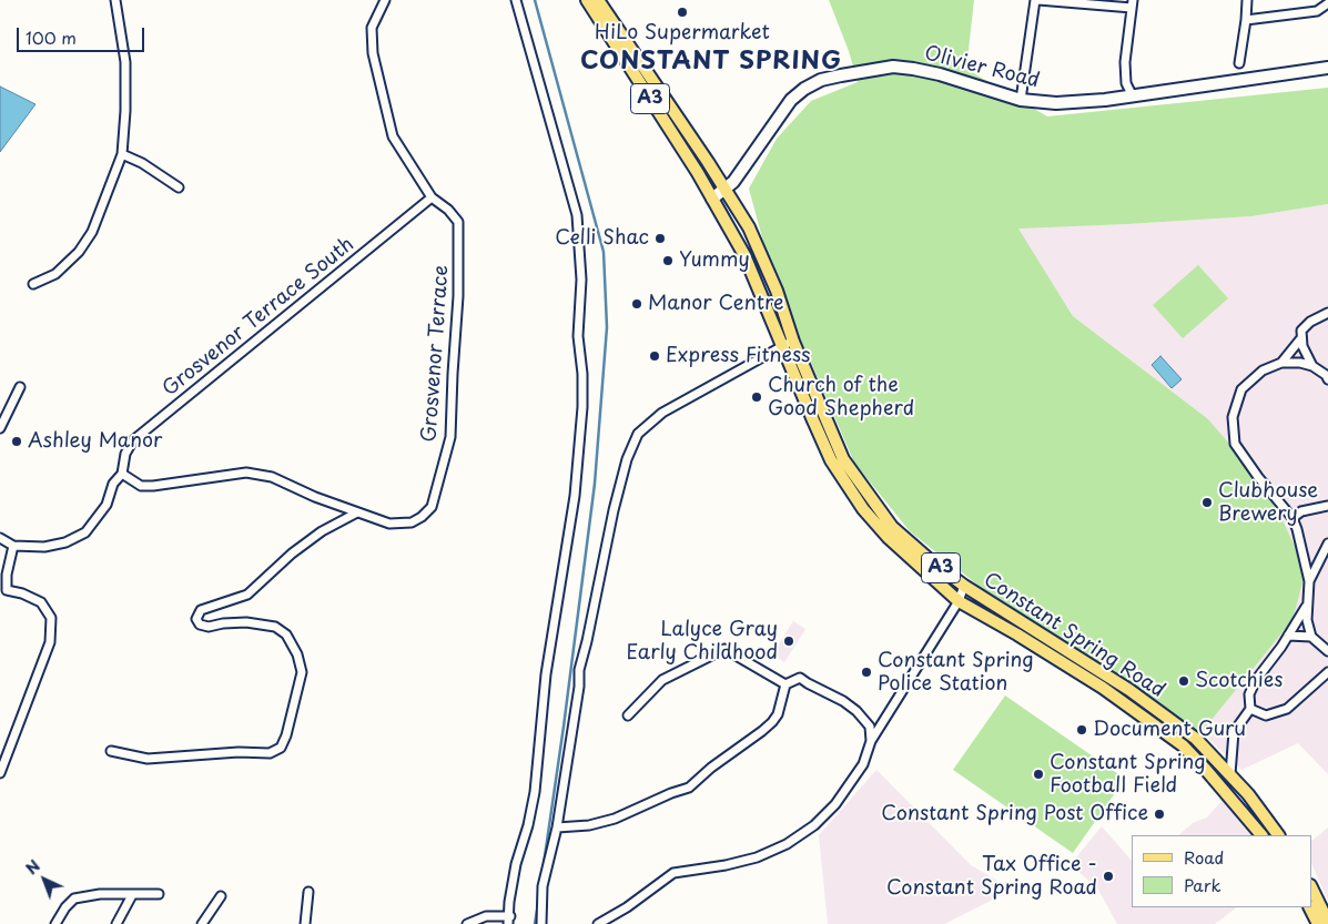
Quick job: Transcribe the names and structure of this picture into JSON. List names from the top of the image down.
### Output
{
  "streets": {
    "main road": ["Olivier Road", "A3", "Constant Spring Road"],
    "street": ["Grosvenor Terrace South", "Grosvenor Terrace"]
  },
  "crossings": [
    ["Olivier Road", "Constant Spring Road"],
    ["Grosvenor Terrace South", "Grosvenor Terrace"]
  ],
  "districts": ["CONSTANT SPRING"],
  "places": [
    "HiLo Supermarket",
    "Celli Shac",
    "Yummy",
    "Manor Centre",
    "Express Fitness",
    "Church of the Good Shepherd",
    "Ashley Manor",
    "Clubhouse Brewery",
    "Lalyce Gray Early Childhood",
    "Constant Spring Police Station",
    "Scotchies",
    "Document Guru",
    "Constant Spring Football Field",
    "Constant Spring Post Office",
    "Tax Office - Constant Spring Road"
  ],
  "legend": ["Road", "Park"],
  "scale_bar": "100 m",
  "north": "top left"
}
